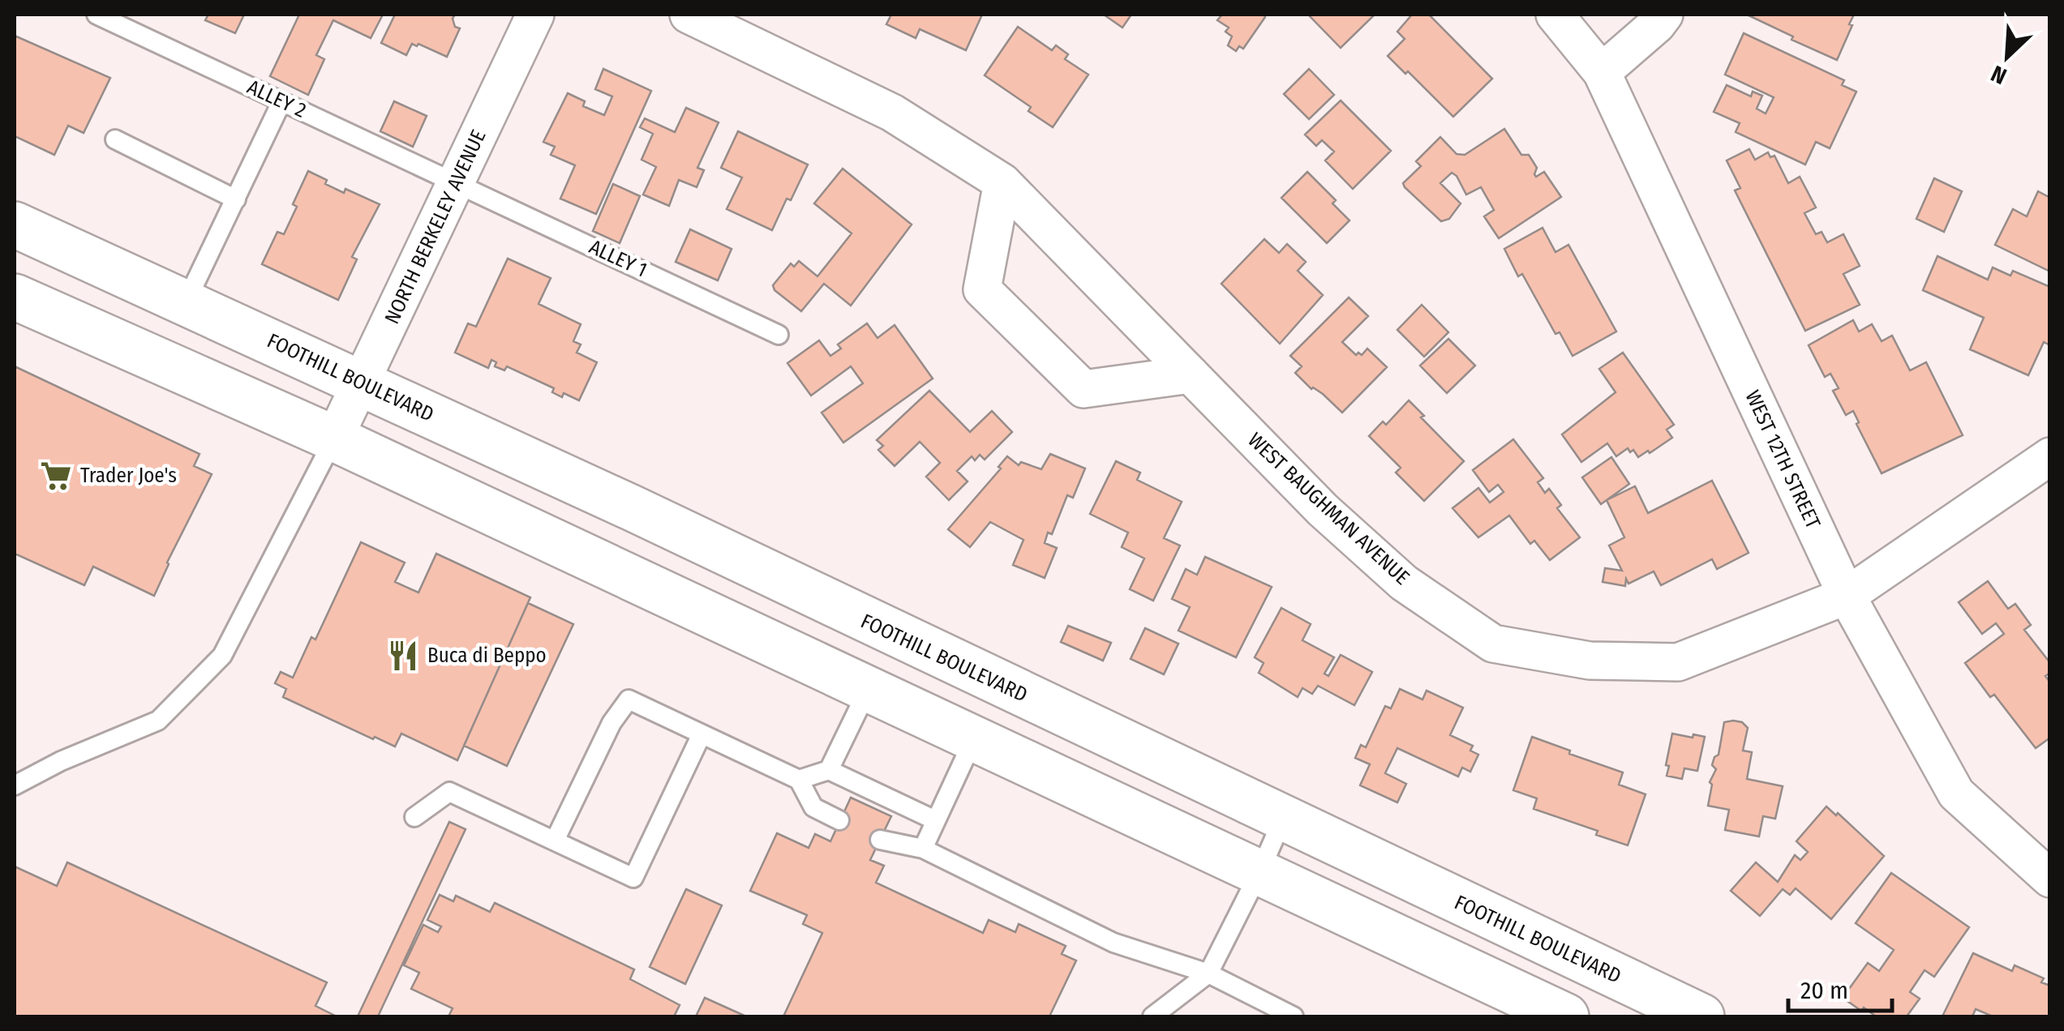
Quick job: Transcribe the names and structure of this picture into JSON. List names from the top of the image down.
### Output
{
  "streets": {
    "main road": ["FOOTHILL BOULEVARD"],
    "street": ["NORTH BERKELEY AVENUE", "WEST 12TH STREET", "WEST BAUGHMAN AVENUE"],
    "lane": ["ALLEY 2", "ALLEY 1"]
  },
  "crossings": [
    ["ALLEY 2", "NORTH BERKELEY AVENUE"],
    ["ALLEY 2", "ALLEY 1"],
    ["NORTH BERKELEY AVENUE", "ALLEY 1"],
    ["NORTH BERKELEY AVENUE", "FOOTHILL BOULEVARD"],
    ["WEST 12TH STREET", "WEST BAUGHMAN AVENUE"]
  ],
  "places": {
    "supermarket": ["Trader Joe's"],
    "restaurant": ["Buca di Beppo"]
  },
  "scale_bar": "20 m",
  "north": "bottom left"
}
